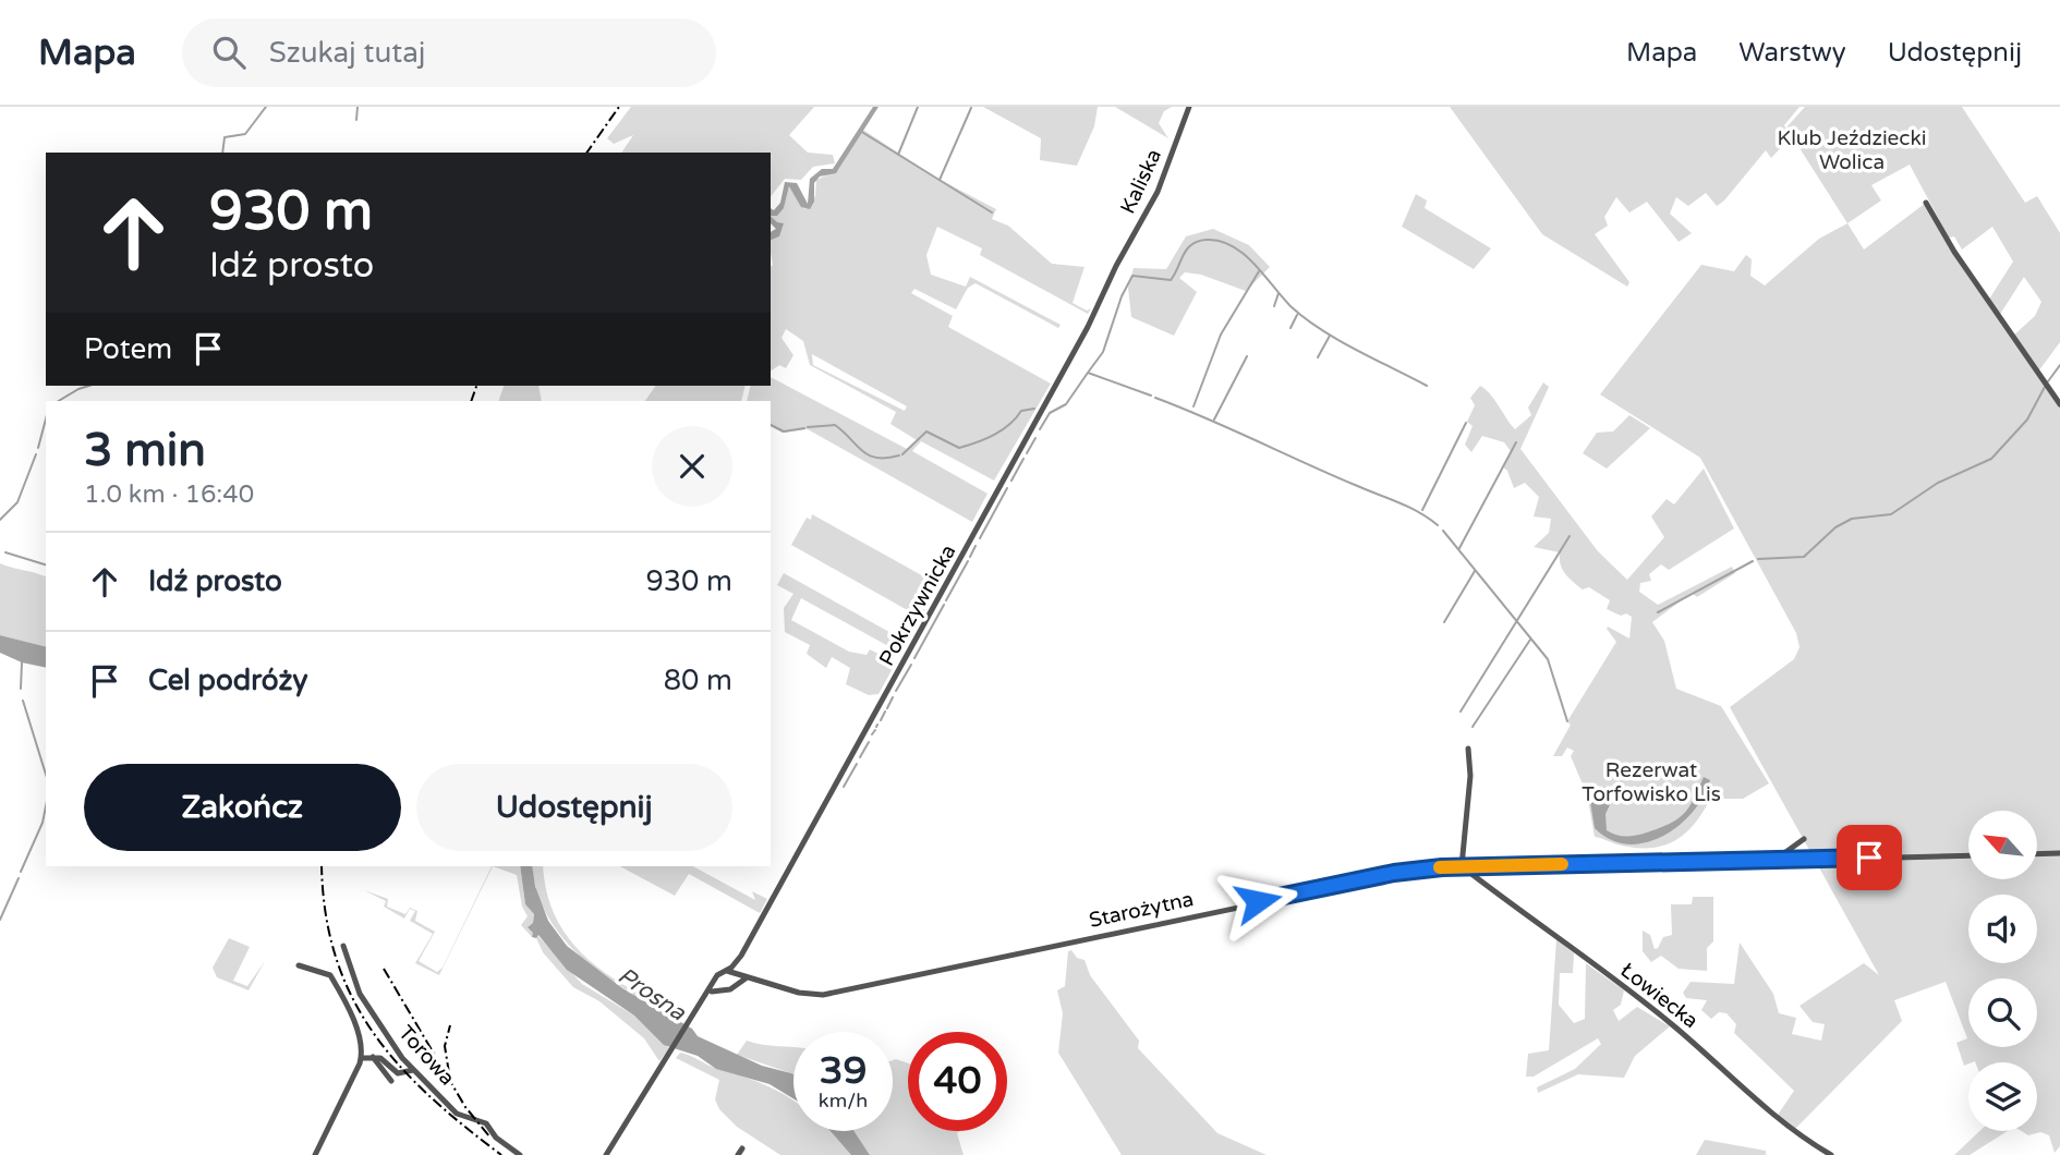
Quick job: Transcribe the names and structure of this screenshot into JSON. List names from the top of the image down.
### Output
{
  "streets": {
    "street": [
      "Kaliska",
      "Pokrzywnicka",
      "Starożytna",
      "Łowiecka",
      "Torowa"
    ]
  },
  "crossings": [
    ["Kaliska", "Pokrzywnicka"],
    ["Pokrzywnicka", "Starożytna"],
    ["Starożytna", "Łowiecka"]
  ],
  "water": ["Prosna"],
  "parks": ["Klub Jeździecki Wolica", "Rezerwat Torfowisko Lis"],
  "north": "top left",
  "page": {
    "header": "Mapa",
    "search": "Szukaj tutaj",
    "nav": ["Mapa", "Warstwy", "Udostępnij"],
    "turn": ["930 m", "Idź prosto"],
    "then": "Potem",
    "heading": ["3 min", "1.0 km · 16:40"],
    "list": [
      {
        "name": "Idź prosto",
        "value": "930 m"
      },
      {
        "name": "Cel podróży",
        "value": "80 m"
      }
    ],
    "buttons": ["Zakończ", "Udostępnij"],
    "speed": "39 km/h",
    "limit": "40"
  }
}
